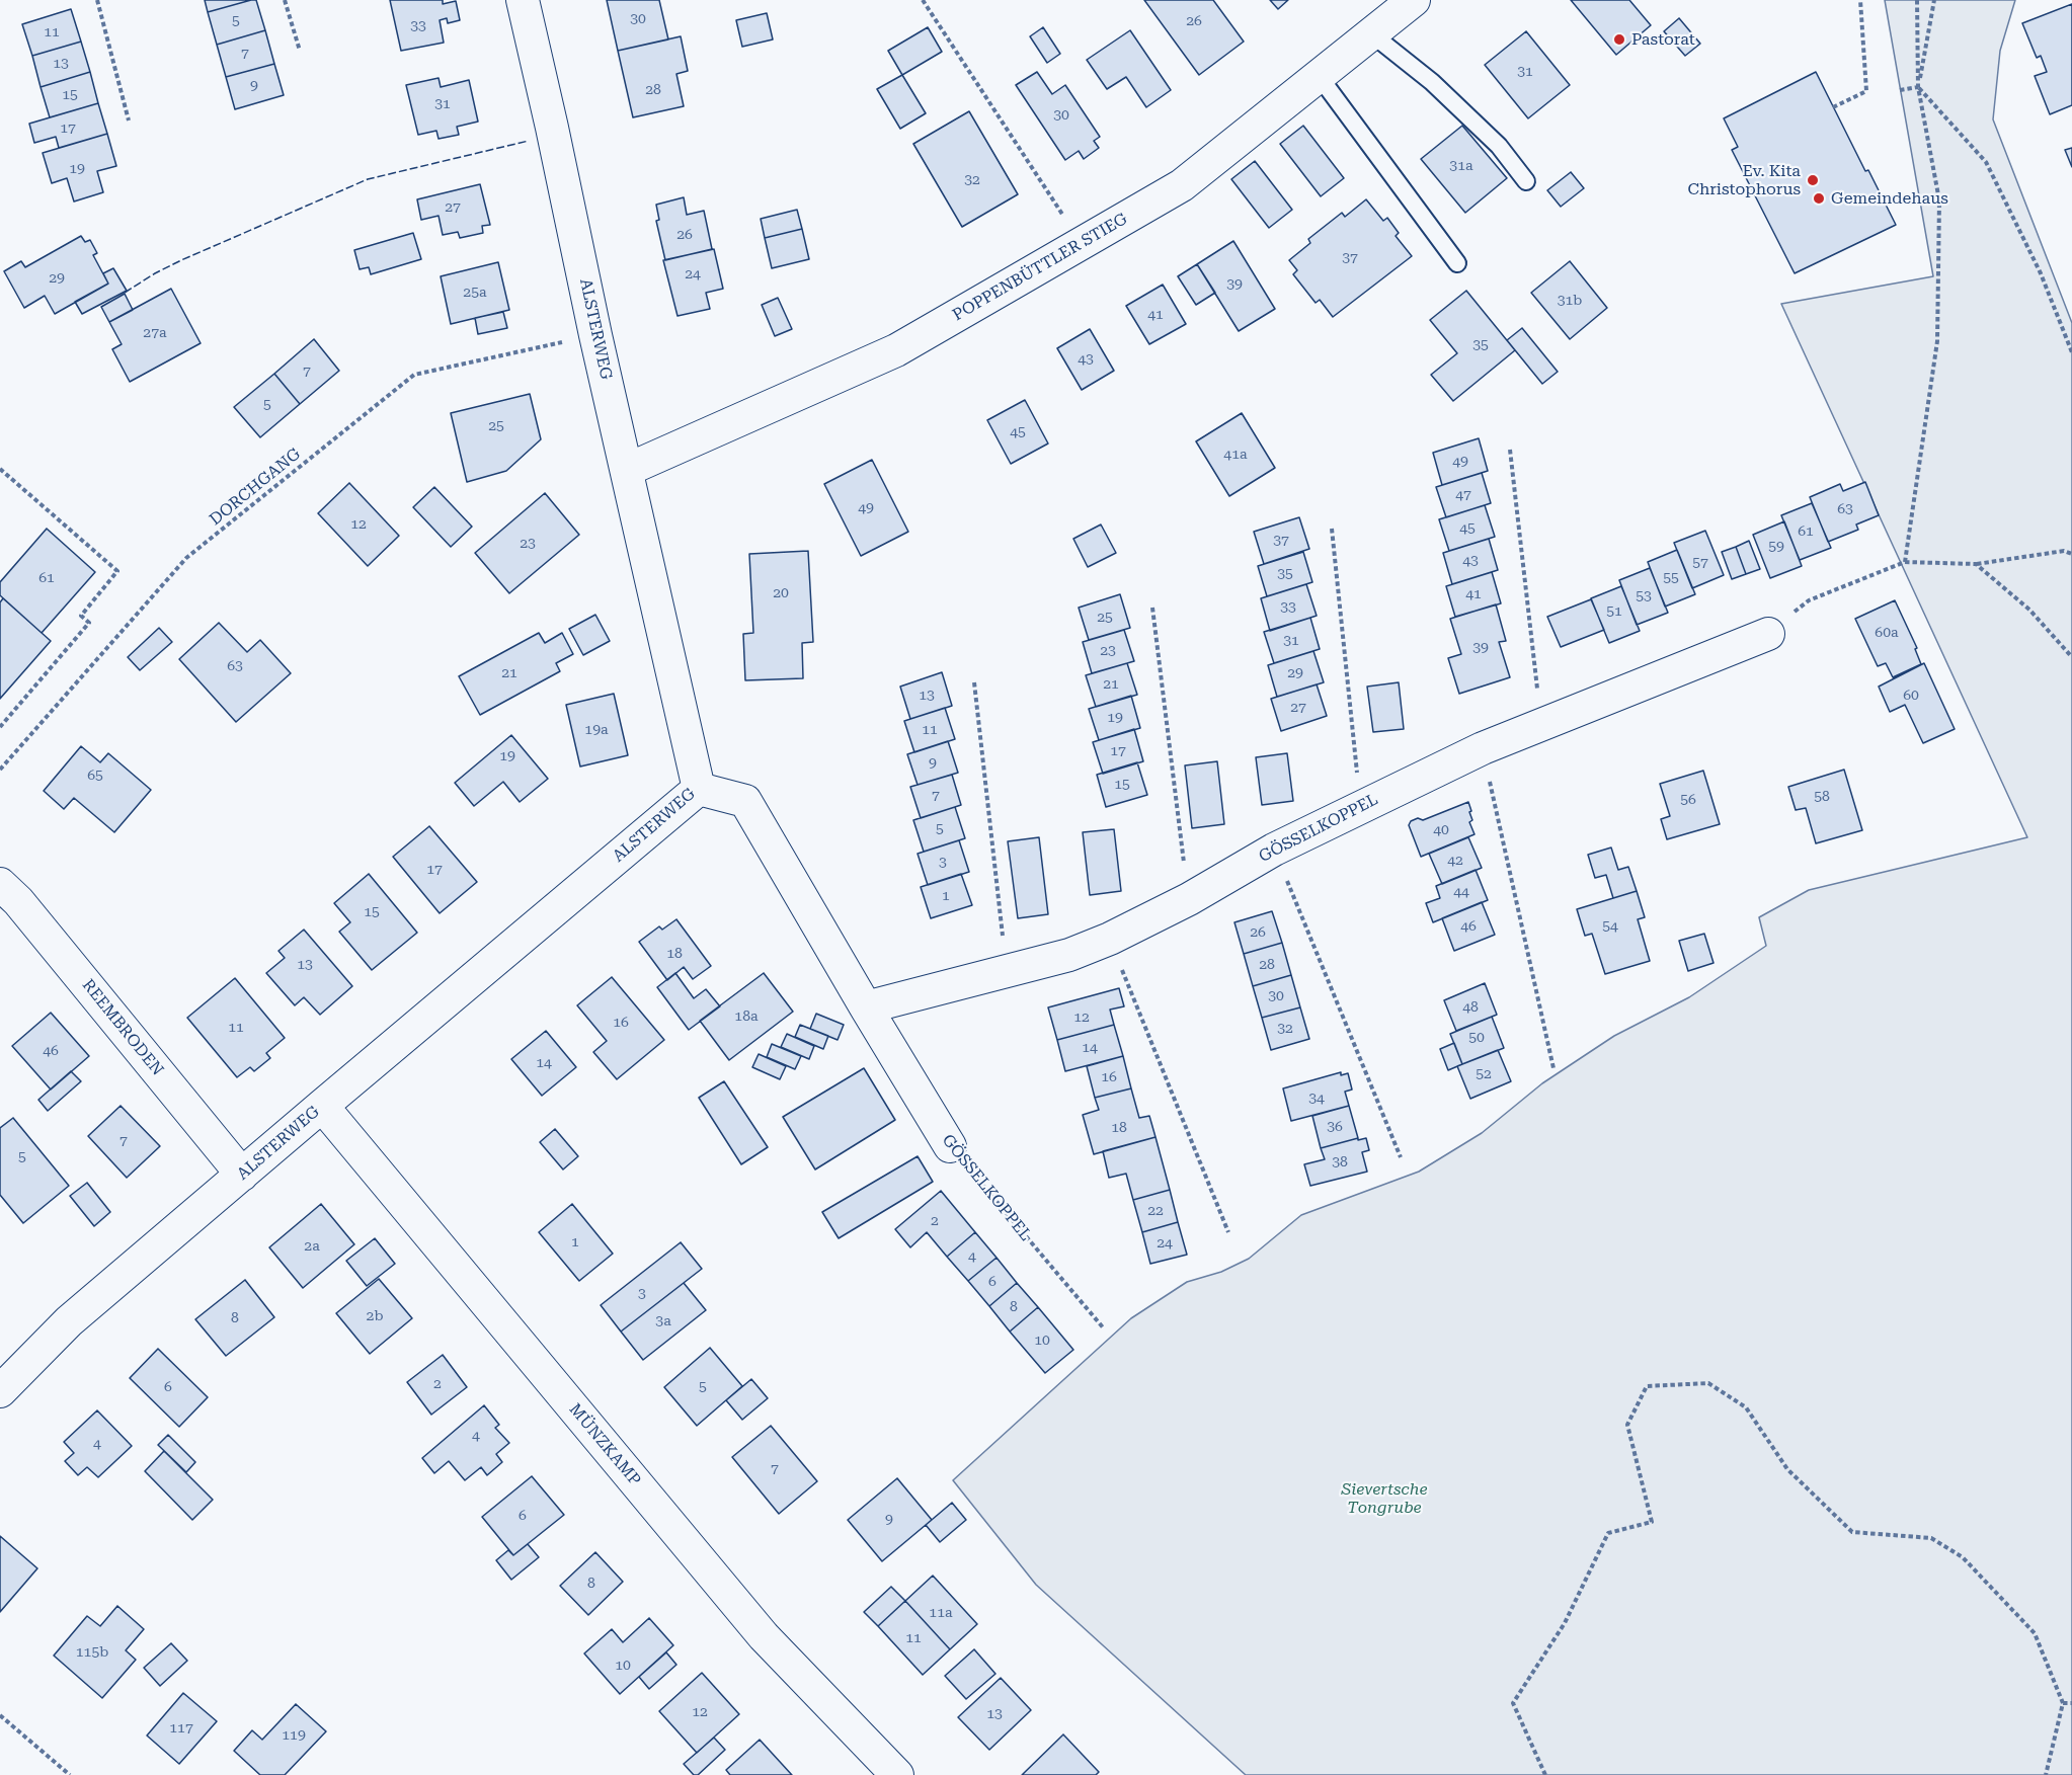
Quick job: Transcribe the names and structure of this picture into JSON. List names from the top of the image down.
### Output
{
  "streets": {
    "street": [
      "POPPENBÜTTLER STIEG",
      "ALSTERWEG",
      "GÖSSELKOPPEL",
      "REEMBRODEN",
      "MÜNZKAMP"
    ],
    "path": ["DORCHGANG"]
  },
  "crossings": [
    ["POPPENBÜTTLER STIEG", "ALSTERWEG"],
    ["ALSTERWEG", "DORCHGANG"],
    ["ALSTERWEG", "GÖSSELKOPPEL"],
    ["ALSTERWEG", "REEMBRODEN"],
    ["ALSTERWEG", "MÜNZKAMP"]
  ],
  "parks": ["Sievertsche Tongrube"],
  "places": ["Pastorat", "Ev. Kita Christophorus", "Gemeindehaus"],
  "house_numbers": [
    "30",
    "5",
    "26",
    "33",
    "11",
    "7",
    "13",
    "31",
    "9",
    "28",
    "15",
    "31",
    "30",
    "17",
    "31a",
    "19",
    "32",
    "27",
    "26",
    "37",
    "24",
    "29",
    "39",
    "25a",
    "31b",
    "41",
    "27a",
    "35",
    "43",
    "7",
    "5",
    "25",
    "45",
    "41a",
    "49",
    "47",
    "49",
    "63",
    "12",
    "45",
    "61",
    "37",
    "23",
    "59",
    "43",
    "57",
    "35",
    "61",
    "55",
    "20",
    "41",
    "53",
    "33",
    "51",
    "25",
    "60a",
    "31",
    "39",
    "23",
    "63",
    "21",
    "29",
    "21",
    "13",
    "60",
    "27",
    "19",
    "19a",
    "11",
    "17",
    "19",
    "9",
    "65",
    "15",
    "7",
    "58",
    "56",
    "5",
    "40",
    "42",
    "3",
    "17",
    "44",
    "1",
    "15",
    "46",
    "54",
    "26",
    "18",
    "13",
    "28",
    "30",
    "48",
    "18a",
    "12",
    "16",
    "11",
    "32",
    "50",
    "14",
    "46",
    "14",
    "52",
    "16",
    "34",
    "36",
    "18",
    "7",
    "5",
    "38",
    "22",
    "2",
    "1",
    "24",
    "2a",
    "4",
    "6",
    "3",
    "8",
    "2b",
    "8",
    "3a",
    "10",
    "2",
    "6",
    "5",
    "4",
    "4",
    "7",
    "6",
    "9",
    "8",
    "11a",
    "11",
    "115b",
    "10",
    "12",
    "13",
    "117",
    "119"
  ]
}
